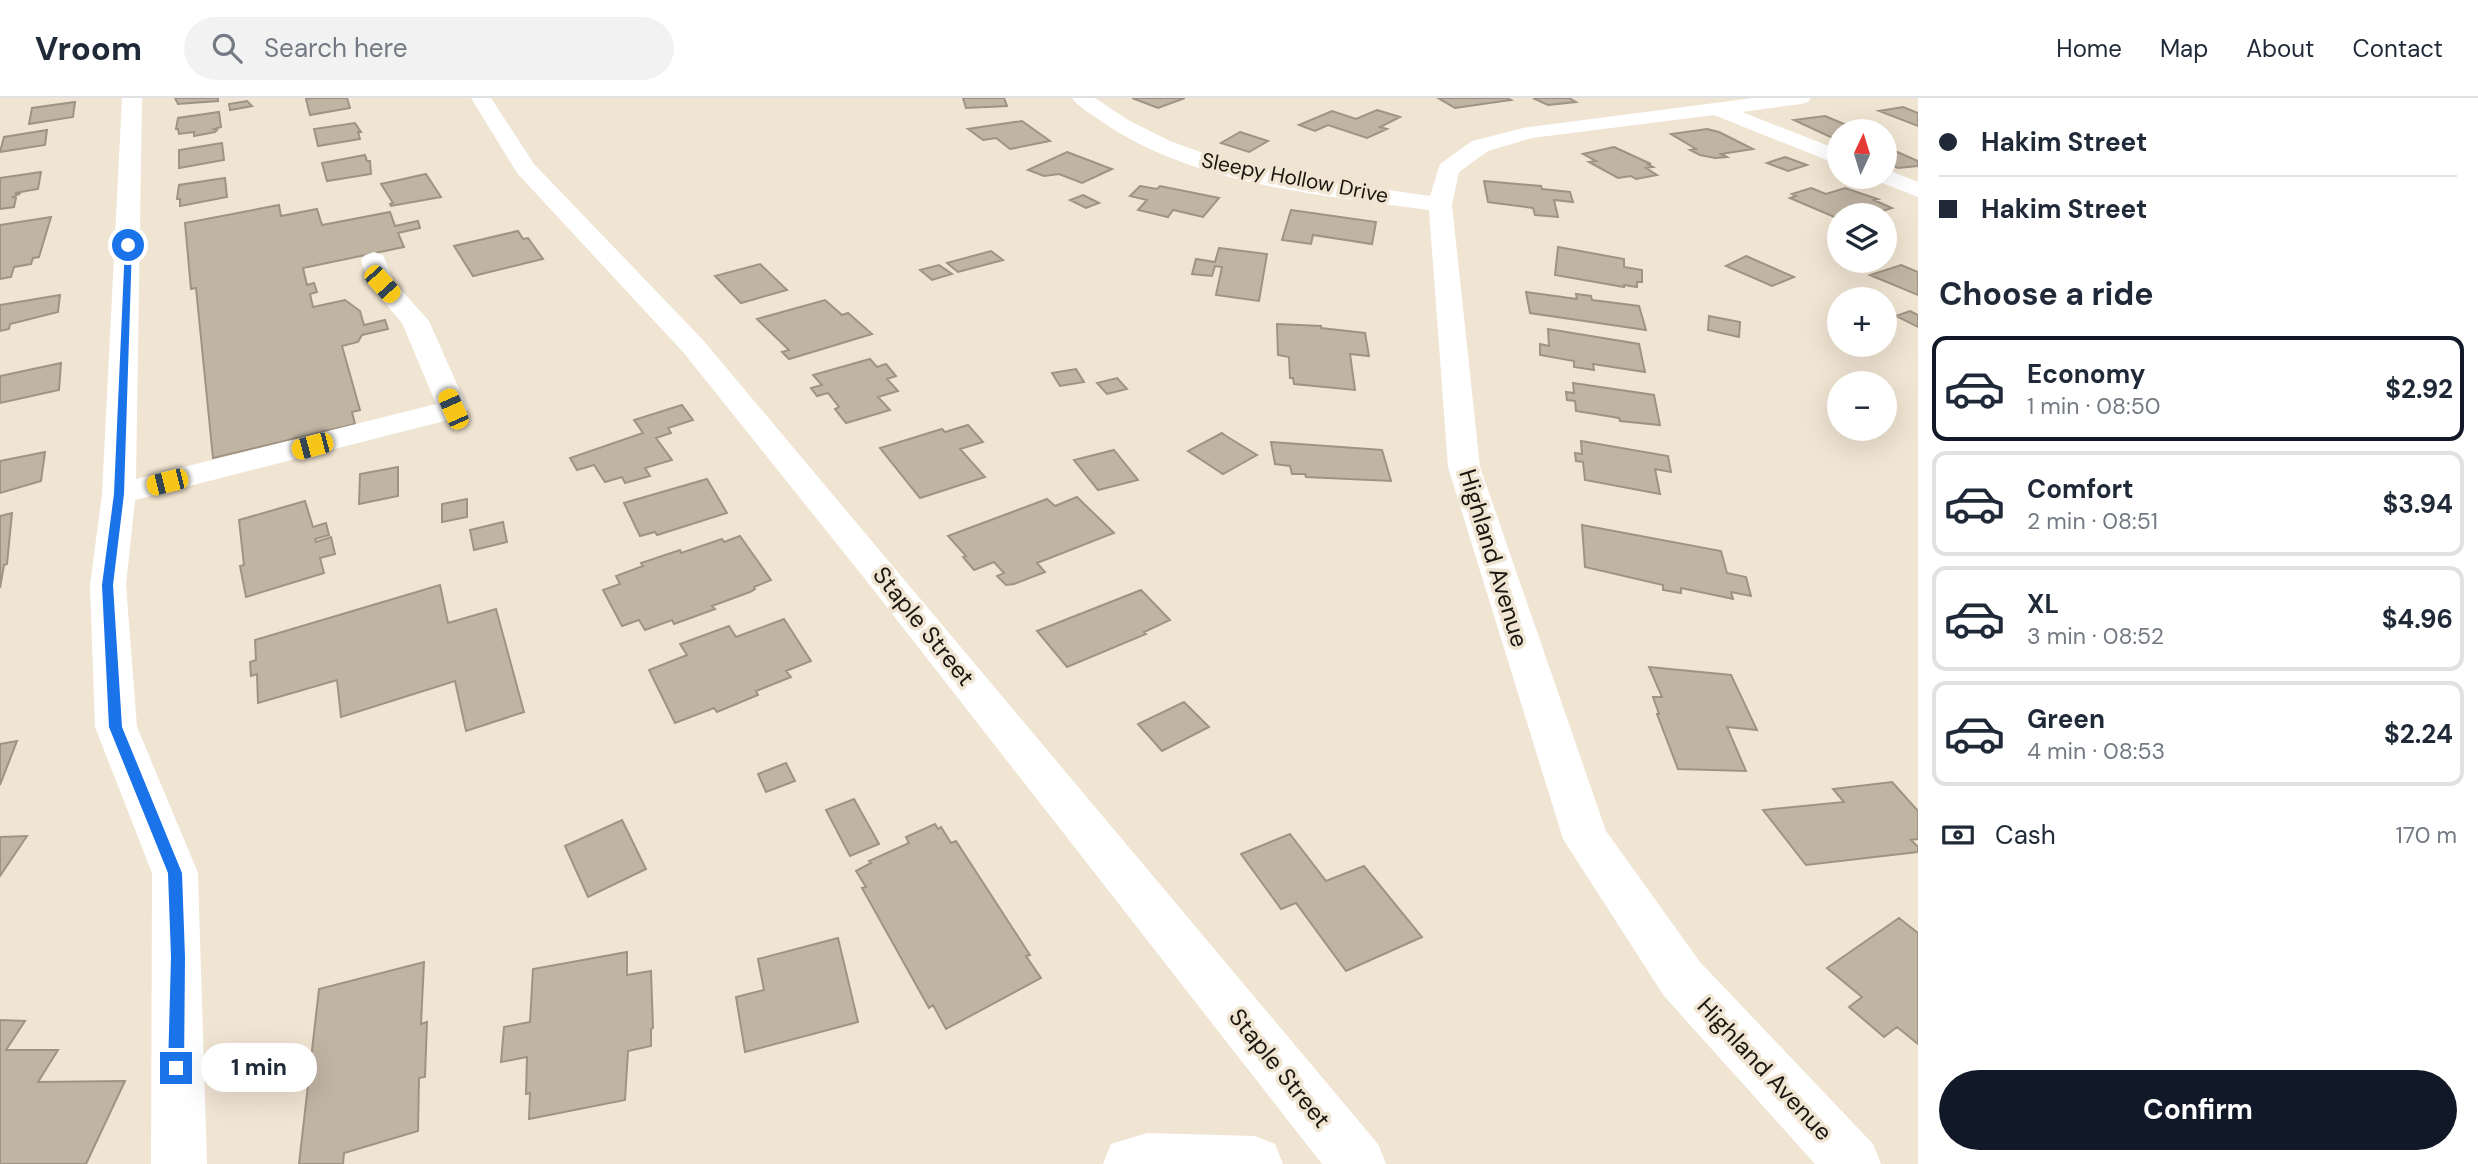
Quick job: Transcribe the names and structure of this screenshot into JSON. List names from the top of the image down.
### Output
{
  "streets": {
    "street": ["Sleepy Hollow Drive", "Highland Avenue", "Staple Street"]
  },
  "crossings": [
    ["Sleepy Hollow Drive", "Highland Avenue"]
  ],
  "north": "top",
  "page": {
    "header": "Vroom",
    "search": "Search here",
    "nav": [
      "Home",
      "Map",
      "About",
      "Contact"
    ],
    "banner": ["Hakim Street", "Hakim Street"],
    "map_buttons": ["+", "−"],
    "heading": "Choose a ride",
    "list": [
      {
        "name": "Economy",
        "note": "1 min · 08:50",
        "value": "$2.92"
      },
      {
        "name": "Comfort",
        "note": "2 min · 08:51",
        "value": "$3.94"
      },
      {
        "name": "XL",
        "note": "3 min · 08:52",
        "value": "$4.96"
      },
      {
        "name": "Green",
        "note": "4 min · 08:53",
        "value": "$2.24"
      }
    ],
    "pay": ["Cash", "170 m"],
    "bubble": "1 min",
    "buttons": "Confirm"
  }
}
